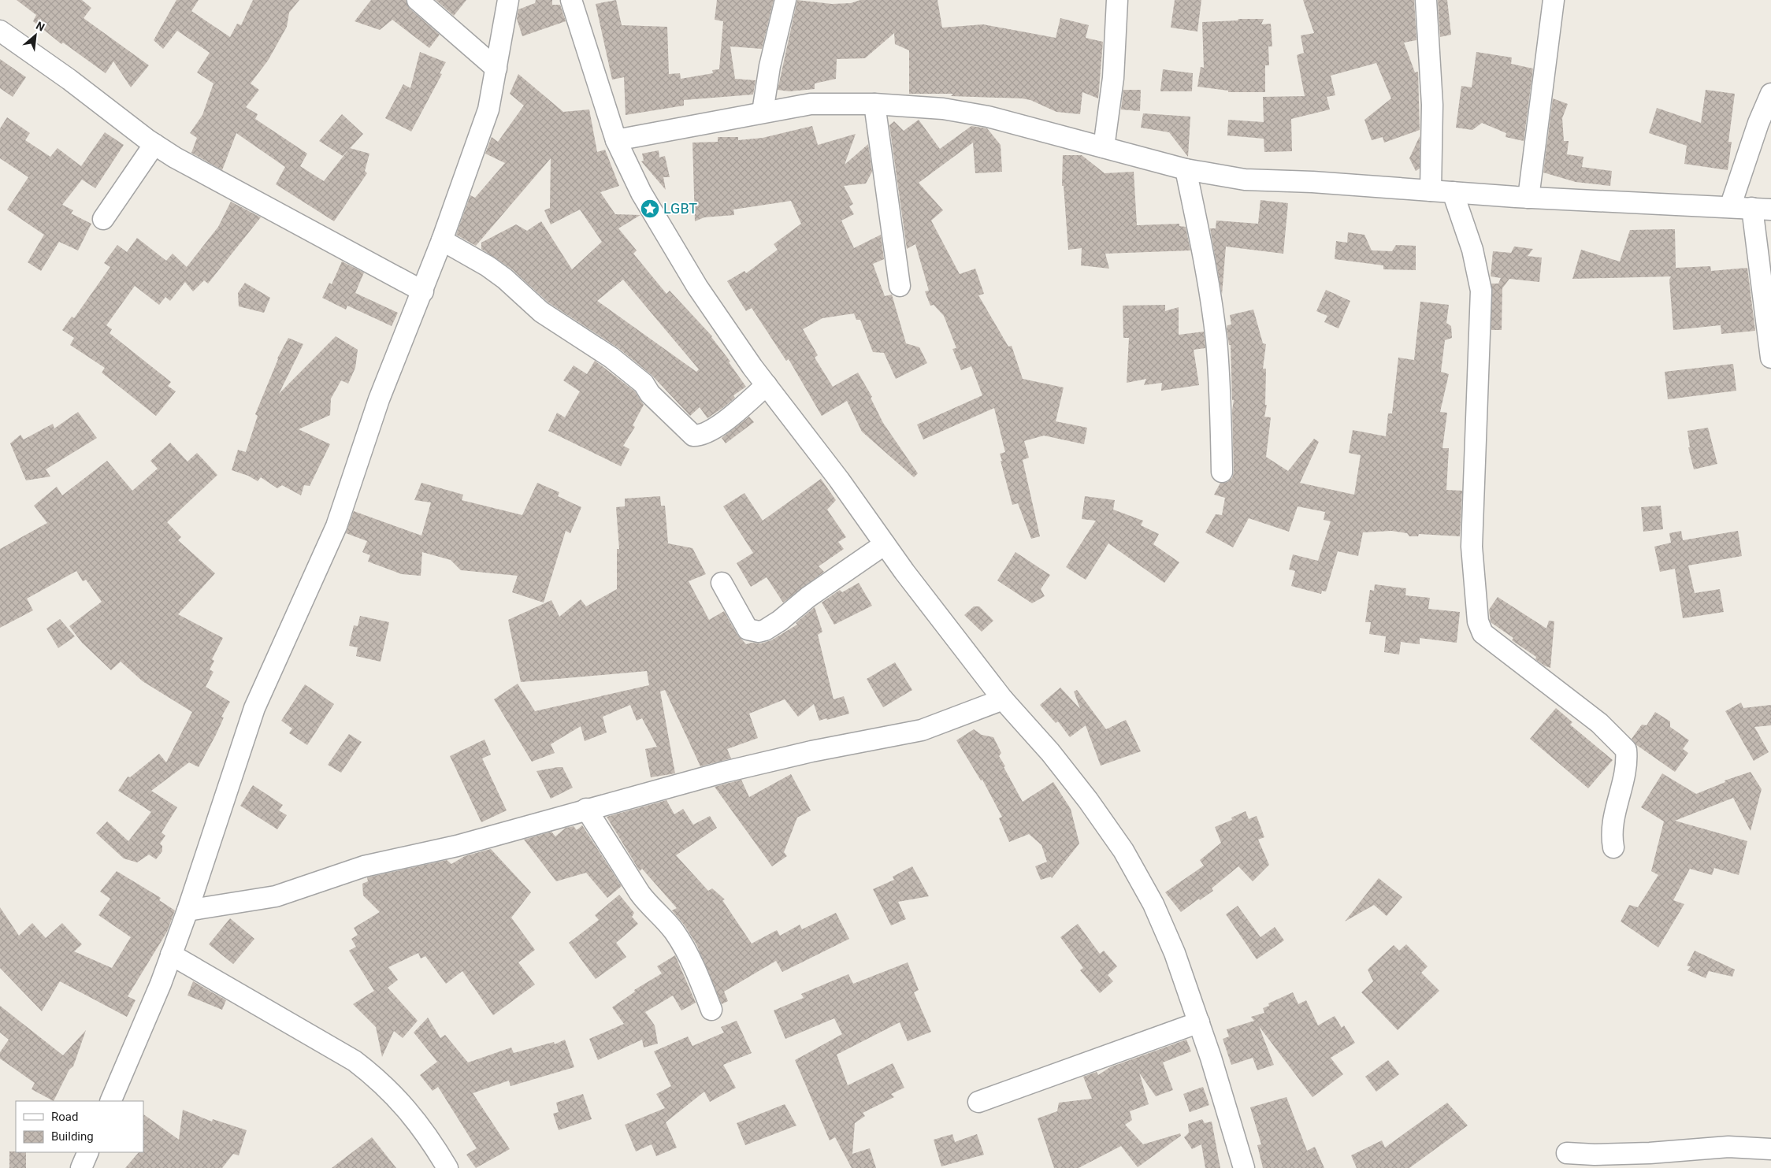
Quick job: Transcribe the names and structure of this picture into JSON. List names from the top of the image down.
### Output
{
  "places": {
    "place": ["LGBT"]
  },
  "legend": ["Road", "Building"],
  "north": "top right"
}
